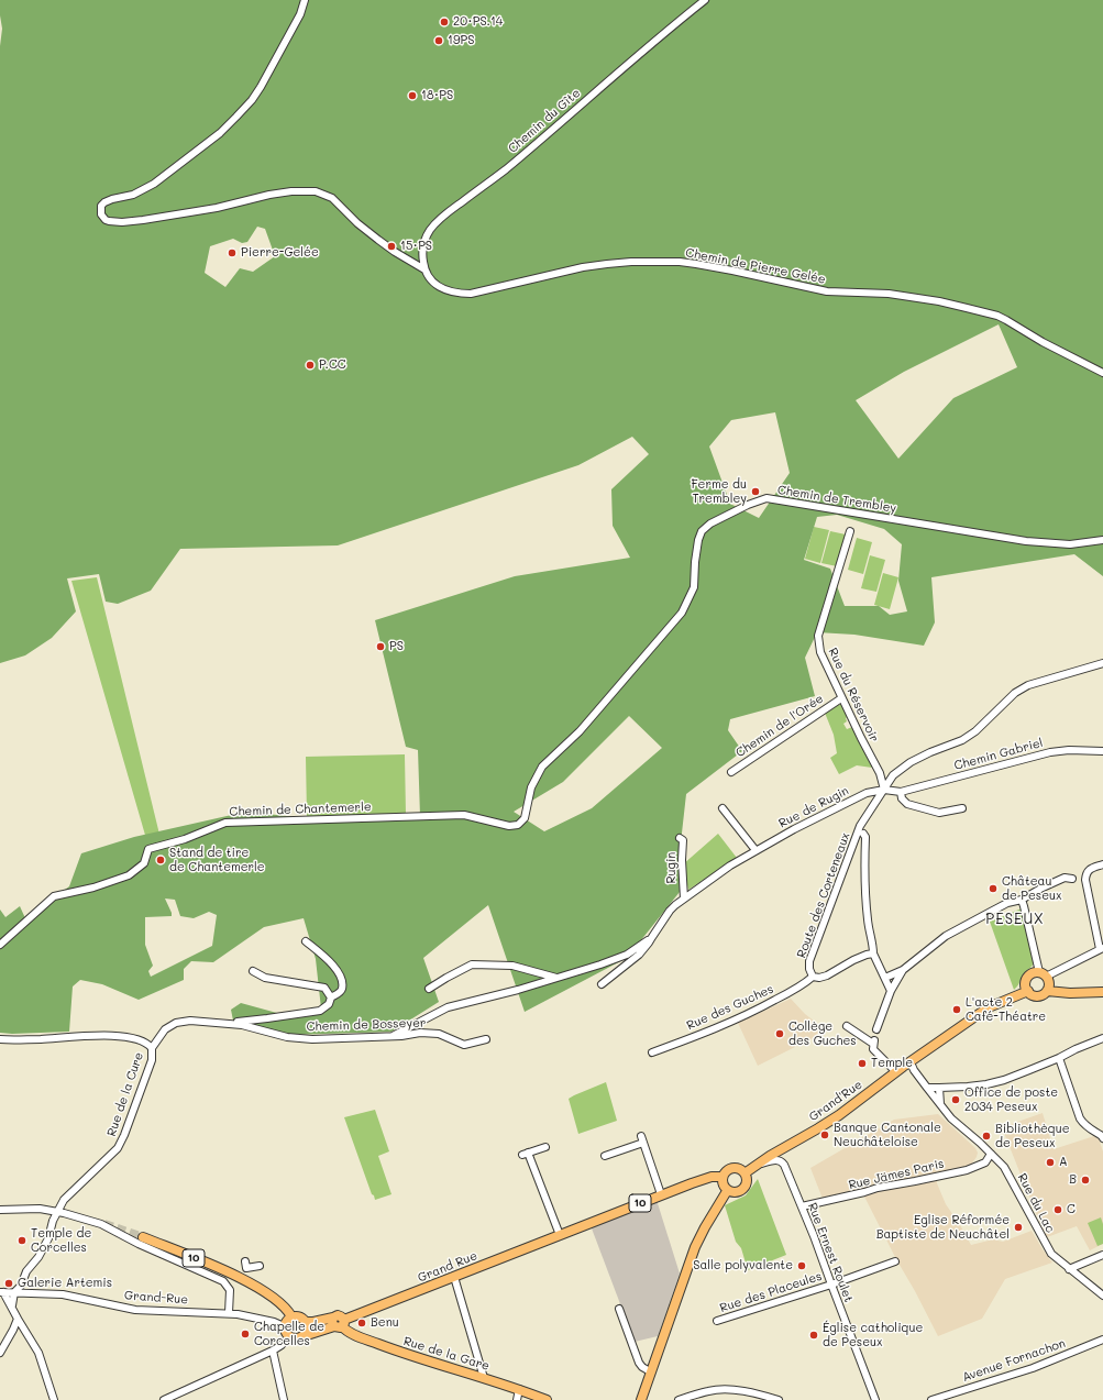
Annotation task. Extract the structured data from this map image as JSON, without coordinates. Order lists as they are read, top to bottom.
{
  "streets": {
    "main road": [
      "Grand'Rue",
      "10",
      "Grand Rue",
      "Rue de la Gare"
    ],
    "street": [
      "Chemin du Gîte",
      "Chemin de Pierre Gelée",
      "Chemin de Trembley",
      "Rue du Réservoir",
      "Chemin de l'Orée",
      "Chemin Gabriel",
      "Rue de Rugin",
      "Chemin de Chantemerle",
      "Rugin",
      "Route des Corteneaux",
      "Rue des Guches",
      "Chemin de Bosseyer",
      "Rue de la Cure",
      "Rue Jämes Paris",
      "Rue du Lac",
      "Rue Ernest Roulet",
      "Rue des Placeules",
      "Grand-Rue",
      "Avenue Fornachon"
    ]
  },
  "crossings": [
    ["Chemin du Gîte", "Chemin de Pierre Gelée"],
    ["Chemin de Trembley", "Chemin de Chantemerle"],
    ["Rue du Réservoir", "Chemin de l'Orée"],
    ["Rue du Réservoir", "Chemin Gabriel"],
    ["Rue du Réservoir", "Rue de Rugin"],
    ["Rue du Réservoir", "Route des Corteneaux"],
    ["Chemin Gabriel", "Rue de Rugin"],
    ["Chemin Gabriel", "Route des Corteneaux"],
    ["Rue de Rugin", "Rugin"],
    ["Rue de Rugin", "Route des Corteneaux"],
    ["Rue de Rugin", "Chemin de Bosseyer"],
    ["Route des Corteneaux", "Rue des Guches"],
    ["Chemin de Bosseyer", "Rue de la Cure"],
    ["Rue de la Cure", "Grand-Rue"],
    ["Grand'Rue", "10"],
    ["Grand'Rue", "Rue Ernest Roulet"],
    ["Rue Jämes Paris", "Rue du Lac"],
    ["Rue Jämes Paris", "Rue Ernest Roulet"],
    ["10", "Grand Rue"],
    ["10", "Grand-Rue"],
    ["10", "Rue de la Gare"],
    ["Rue Ernest Roulet", "Rue des Placeules"],
    ["Grand Rue", "Rue de la Gare"]
  ],
  "districts": ["PESEUX"],
  "places": [
    "20·PS.14",
    "19PS",
    "18·PS",
    "15·PS",
    "Pierre-Gelée",
    "P.CC",
    "Ferme du Trembley",
    "PS",
    "Stand de tire de Chantemerle",
    "Château de Peseux",
    "L'acte 2 Café-Théatre",
    "Collège des Guches",
    "Temple",
    "Office de poste 2034 Peseux",
    "Banque Cantonale Neuchâteloise",
    "Bibliothèque de Peseux",
    "A",
    "B",
    "C",
    "Eglise Réformée Baptiste de Neuchâtel",
    "Temple de Corcelles",
    "Salle polyvalente",
    "Galerie Artemis",
    "Benu",
    "Chapelle de Corcelles",
    "Église catholique de Peseux"
  ]
}
